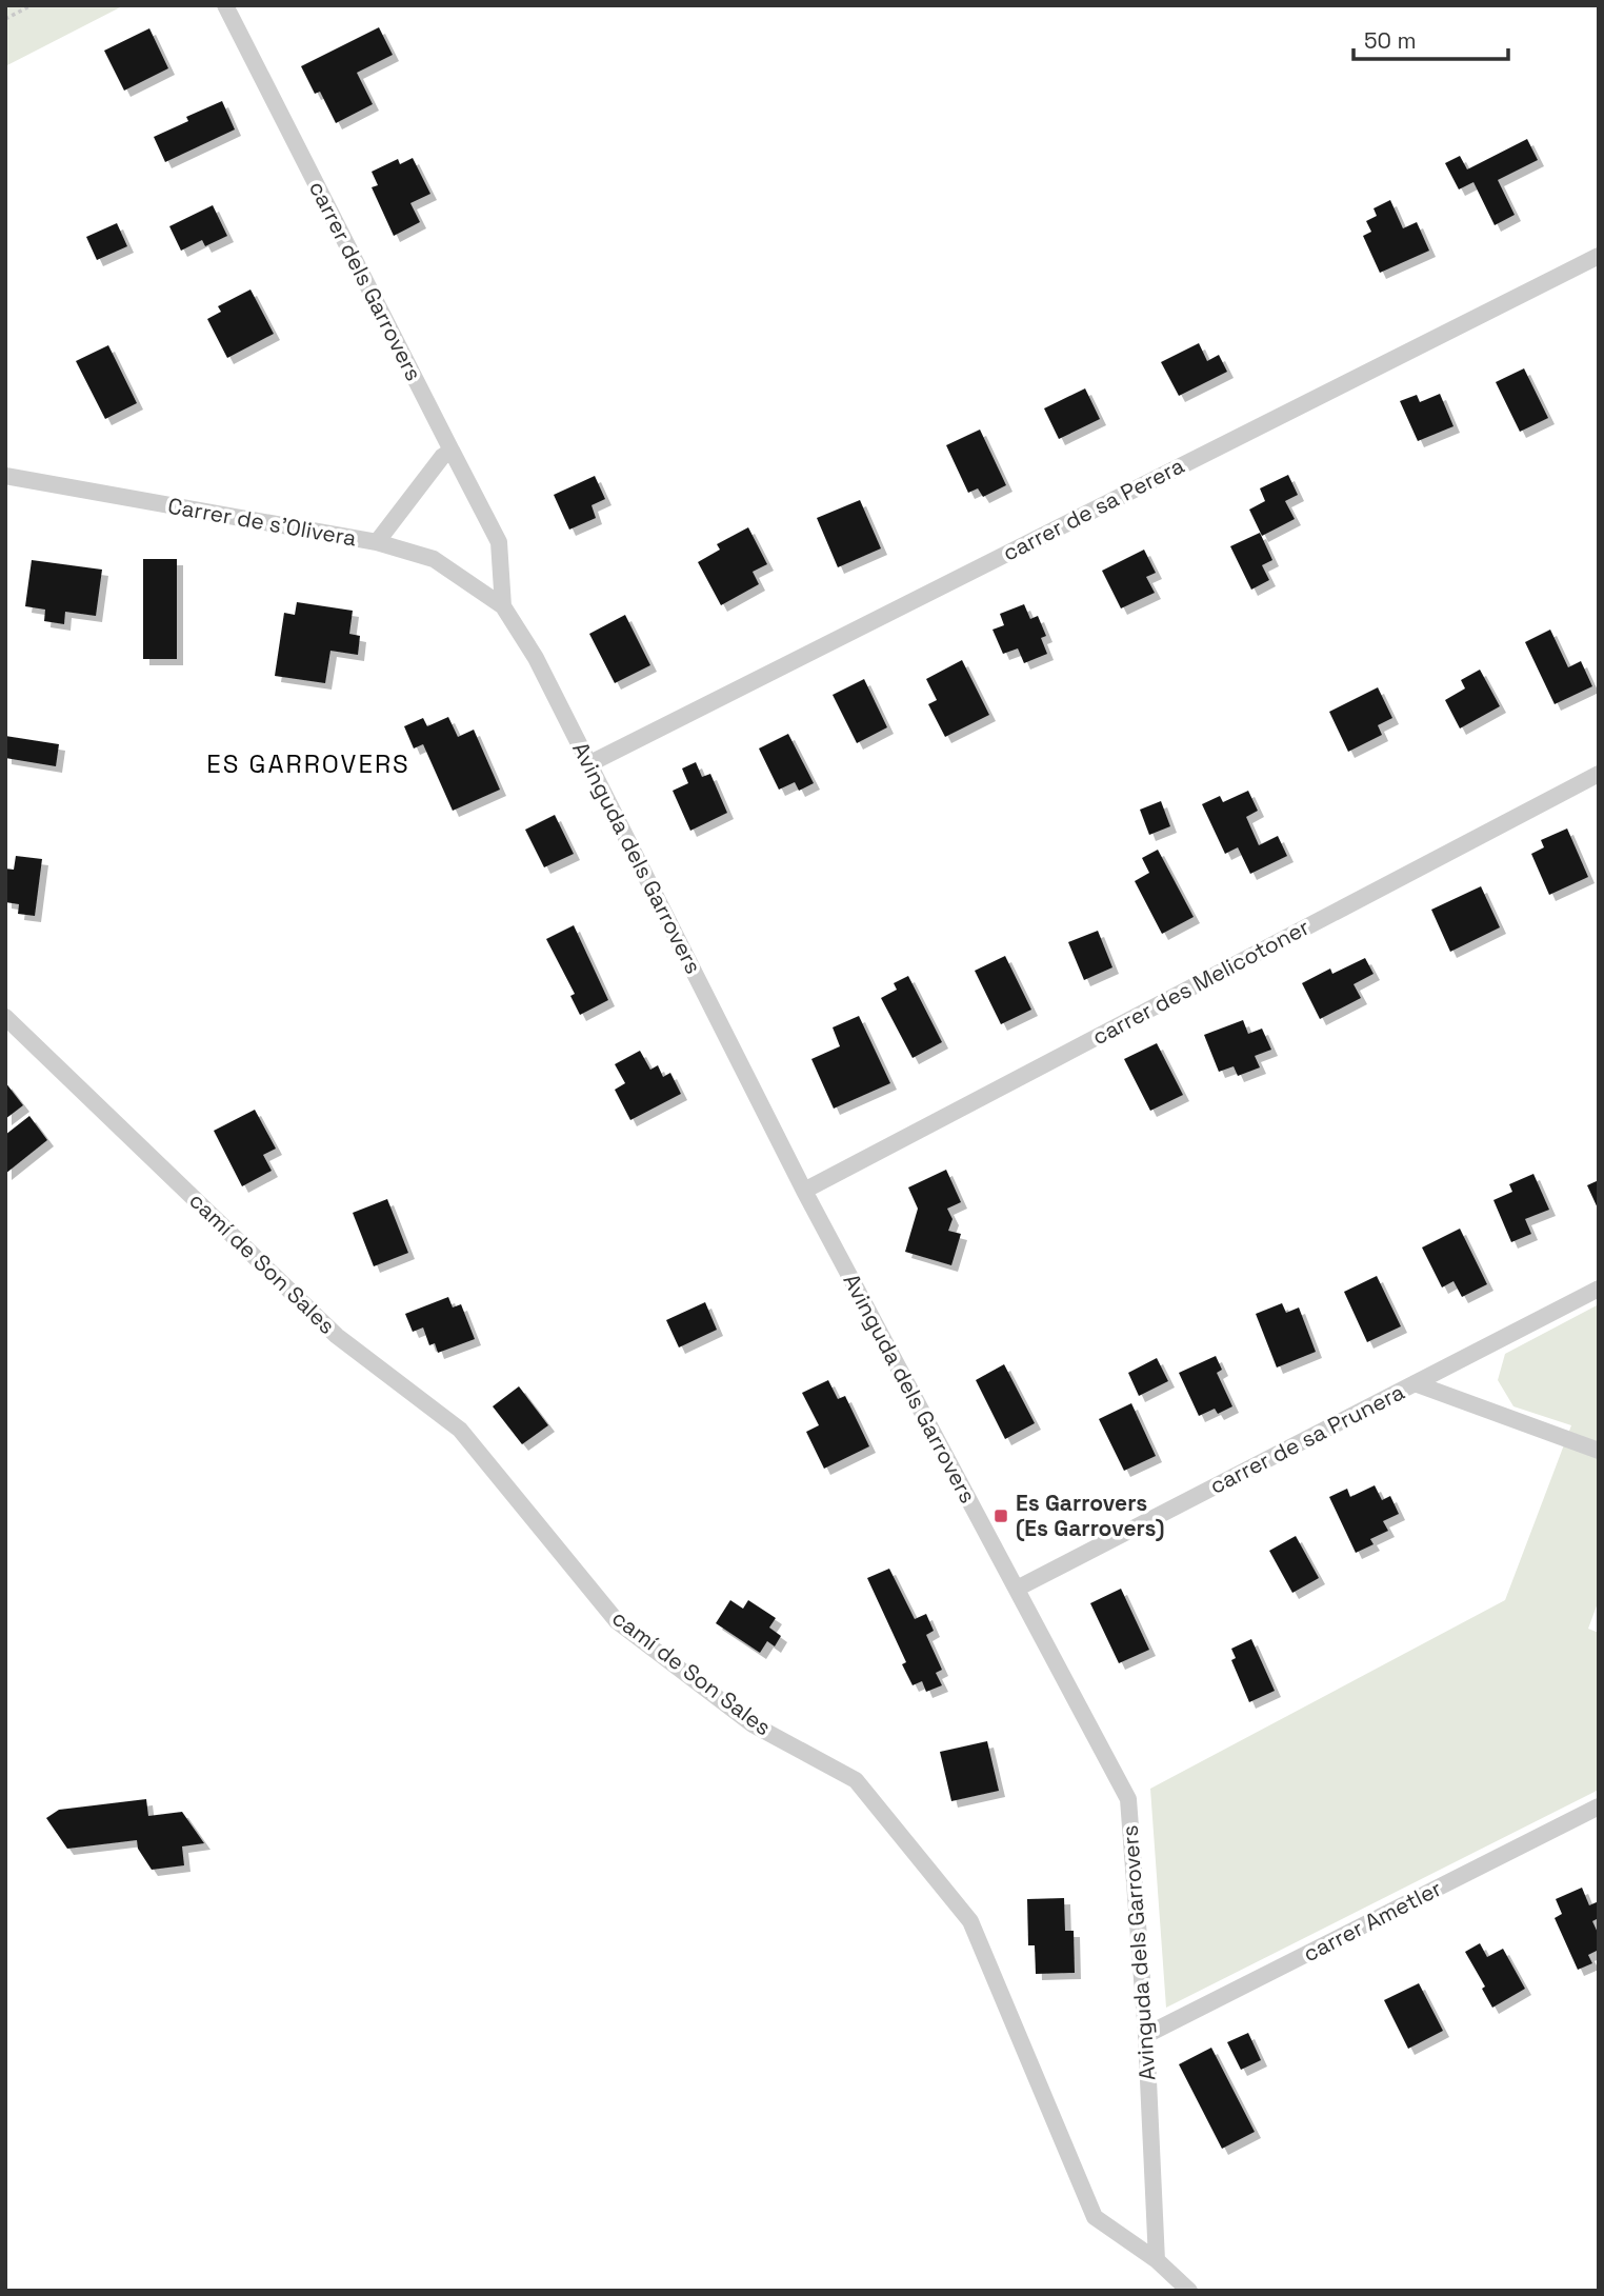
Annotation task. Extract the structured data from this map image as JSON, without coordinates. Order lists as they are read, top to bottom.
{
  "streets": {
    "street": [
      "carrer dels Garrovers",
      "carrer de sa Perera",
      "Carrer de s'Olivera",
      "Avinguda dels Garrovers",
      "carrer des Melicotoner",
      "camí de Son Sales",
      "carrer de sa Prunera",
      "carrer Ametler"
    ]
  },
  "crossings": [
    ["carrer dels Garrovers", "Carrer de s'Olivera"],
    ["carrer dels Garrovers", "Avinguda dels Garrovers"],
    ["carrer de sa Perera", "Avinguda dels Garrovers"],
    ["Carrer de s'Olivera", "Avinguda dels Garrovers"],
    ["Avinguda dels Garrovers", "carrer des Melicotoner"],
    ["Avinguda dels Garrovers", "camí de Son Sales"],
    ["Avinguda dels Garrovers", "carrer de sa Prunera"],
    ["Avinguda dels Garrovers", "carrer Ametler"]
  ],
  "districts": ["ES GARROVERS"],
  "places": {
    "transit": ["Es Garrovers (Es Garrovers)"]
  },
  "scale_bar": "50 m"
}
